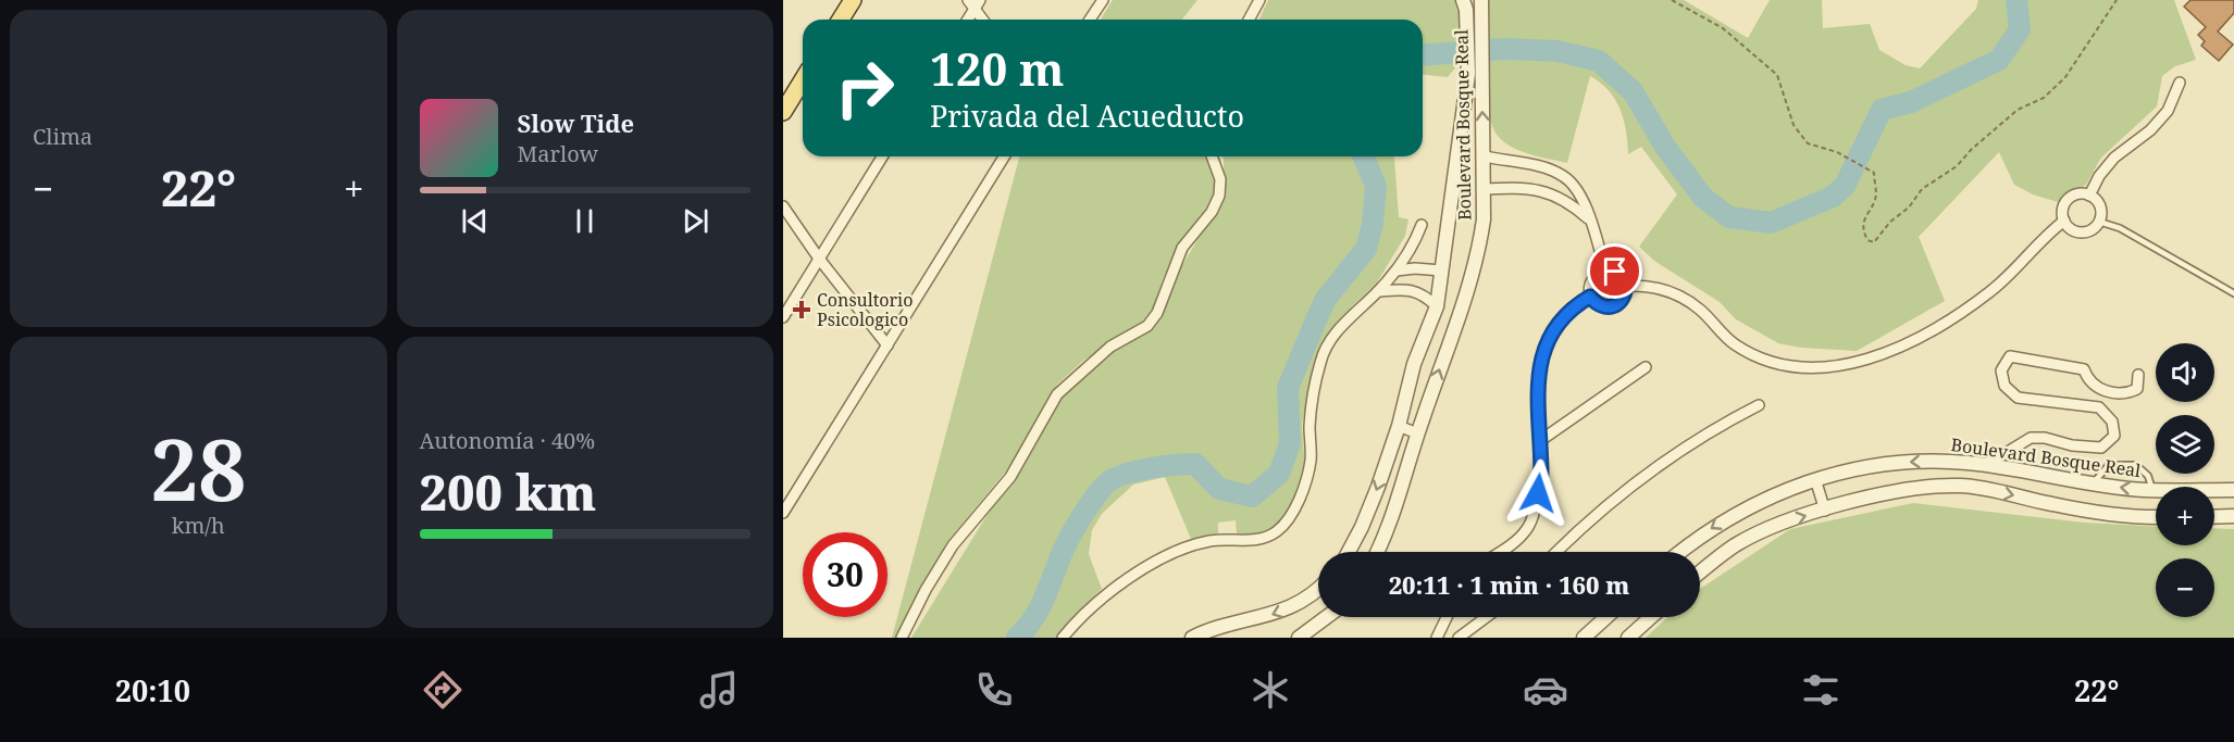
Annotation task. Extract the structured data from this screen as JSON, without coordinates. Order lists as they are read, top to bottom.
{
  "streets": {
    "street": ["Boulevard Bosque Real"]
  },
  "places": {
    "health": ["Consultorio Psicologico"]
  },
  "page": {
    "tile": [
      "Clima",
      ["28", "km/h"],
      ["Autonomía · 40%", "200 km"]
    ],
    "turn": ["120 m", "Privada del Acueducto"],
    "song": ["Slow Tide", "Marlow"],
    "heat": ["−", "22°", "+"],
    "map_buttons": ["+", "−"],
    "limit": "30",
    "trip": "20:11 · 1 min · 160 m",
    "tabs": ["20:10", "22°"]
  }
}
